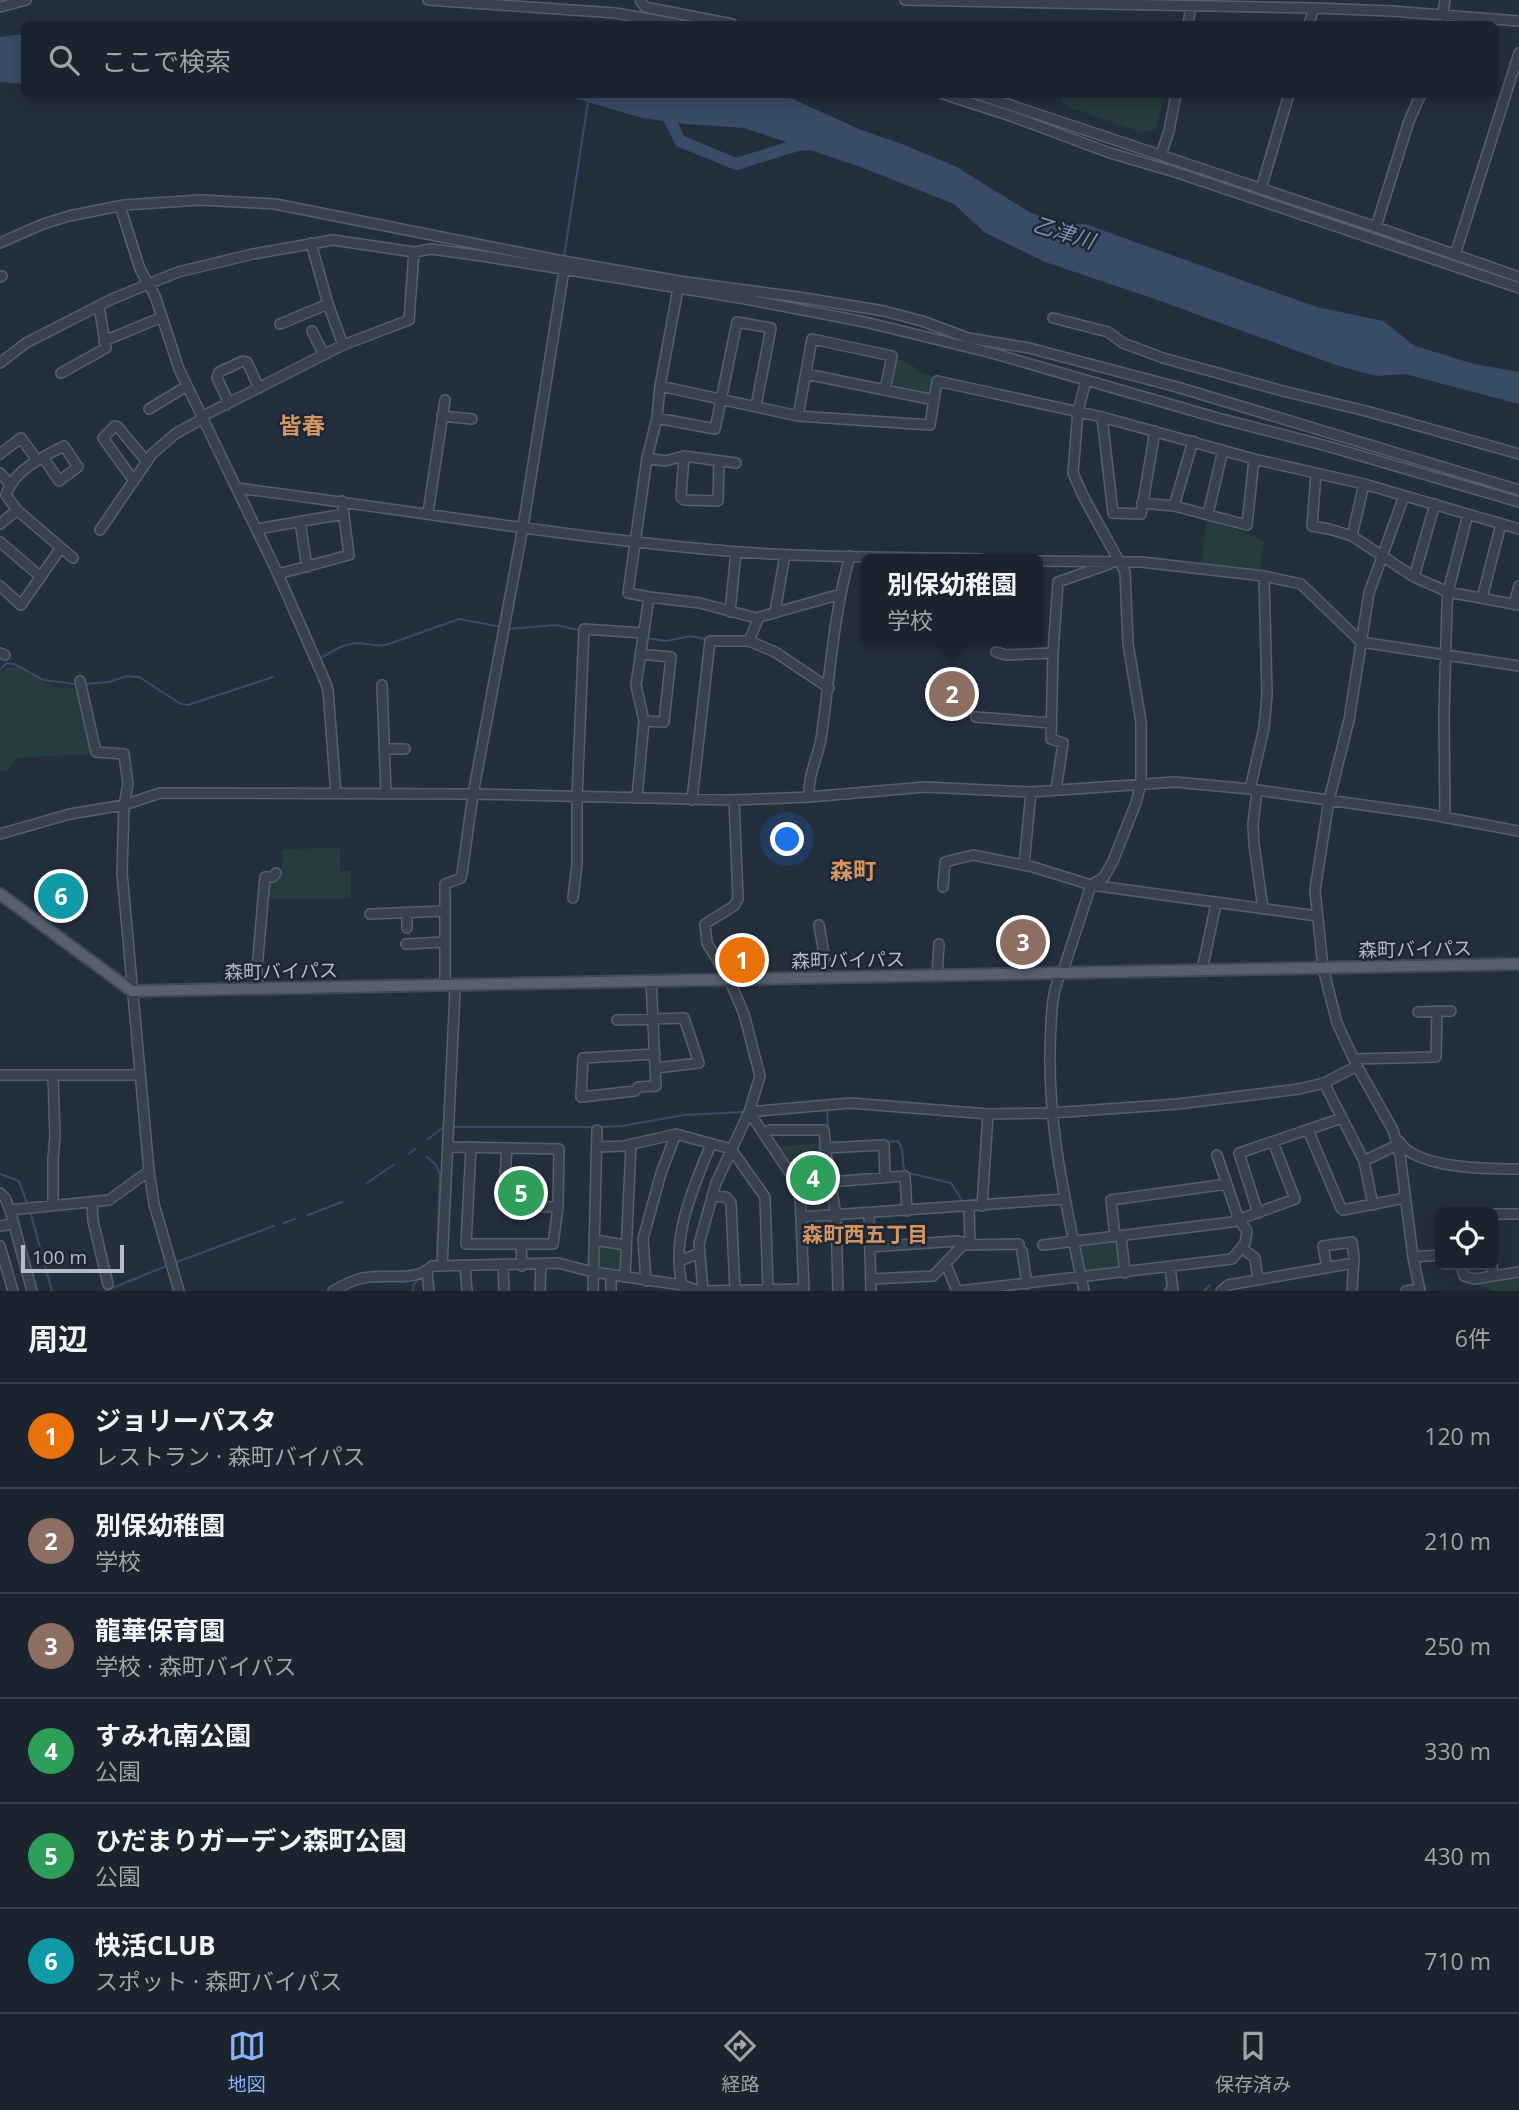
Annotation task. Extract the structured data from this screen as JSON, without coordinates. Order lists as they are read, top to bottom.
{
  "streets": {
    "main road": ["森町バイパス"]
  },
  "districts": ["皆春", "森町", "森町西五丁目"],
  "water": ["乙津川"],
  "scale_bar": "100 m",
  "page": {
    "search": "ここで検索",
    "popup": ["別保幼稚園", "学校"],
    "pins": [
      "2",
      "6",
      "3",
      "1",
      "4",
      "5"
    ],
    "scale": "100 m",
    "heading": ["周辺", "6件"],
    "list": [
      {
        "mark": "1",
        "name": "ジョリーパスタ",
        "note": "レストラン · 森町バイパス",
        "value": "120 m"
      },
      {
        "mark": "2",
        "name": "別保幼稚園",
        "note": "学校",
        "value": "210 m"
      },
      {
        "mark": "3",
        "name": "龍華保育園",
        "note": "学校 · 森町バイパス",
        "value": "250 m"
      },
      {
        "mark": "4",
        "name": "すみれ南公園",
        "note": "公園",
        "value": "330 m"
      },
      {
        "mark": "5",
        "name": "ひだまりガーデン森町公園",
        "note": "公園",
        "value": "430 m"
      },
      {
        "mark": "6",
        "name": "快活CLUB",
        "note": "スポット · 森町バイパス",
        "value": "710 m"
      }
    ],
    "nav": ["地図", "経路", "保存済み"]
  }
}
